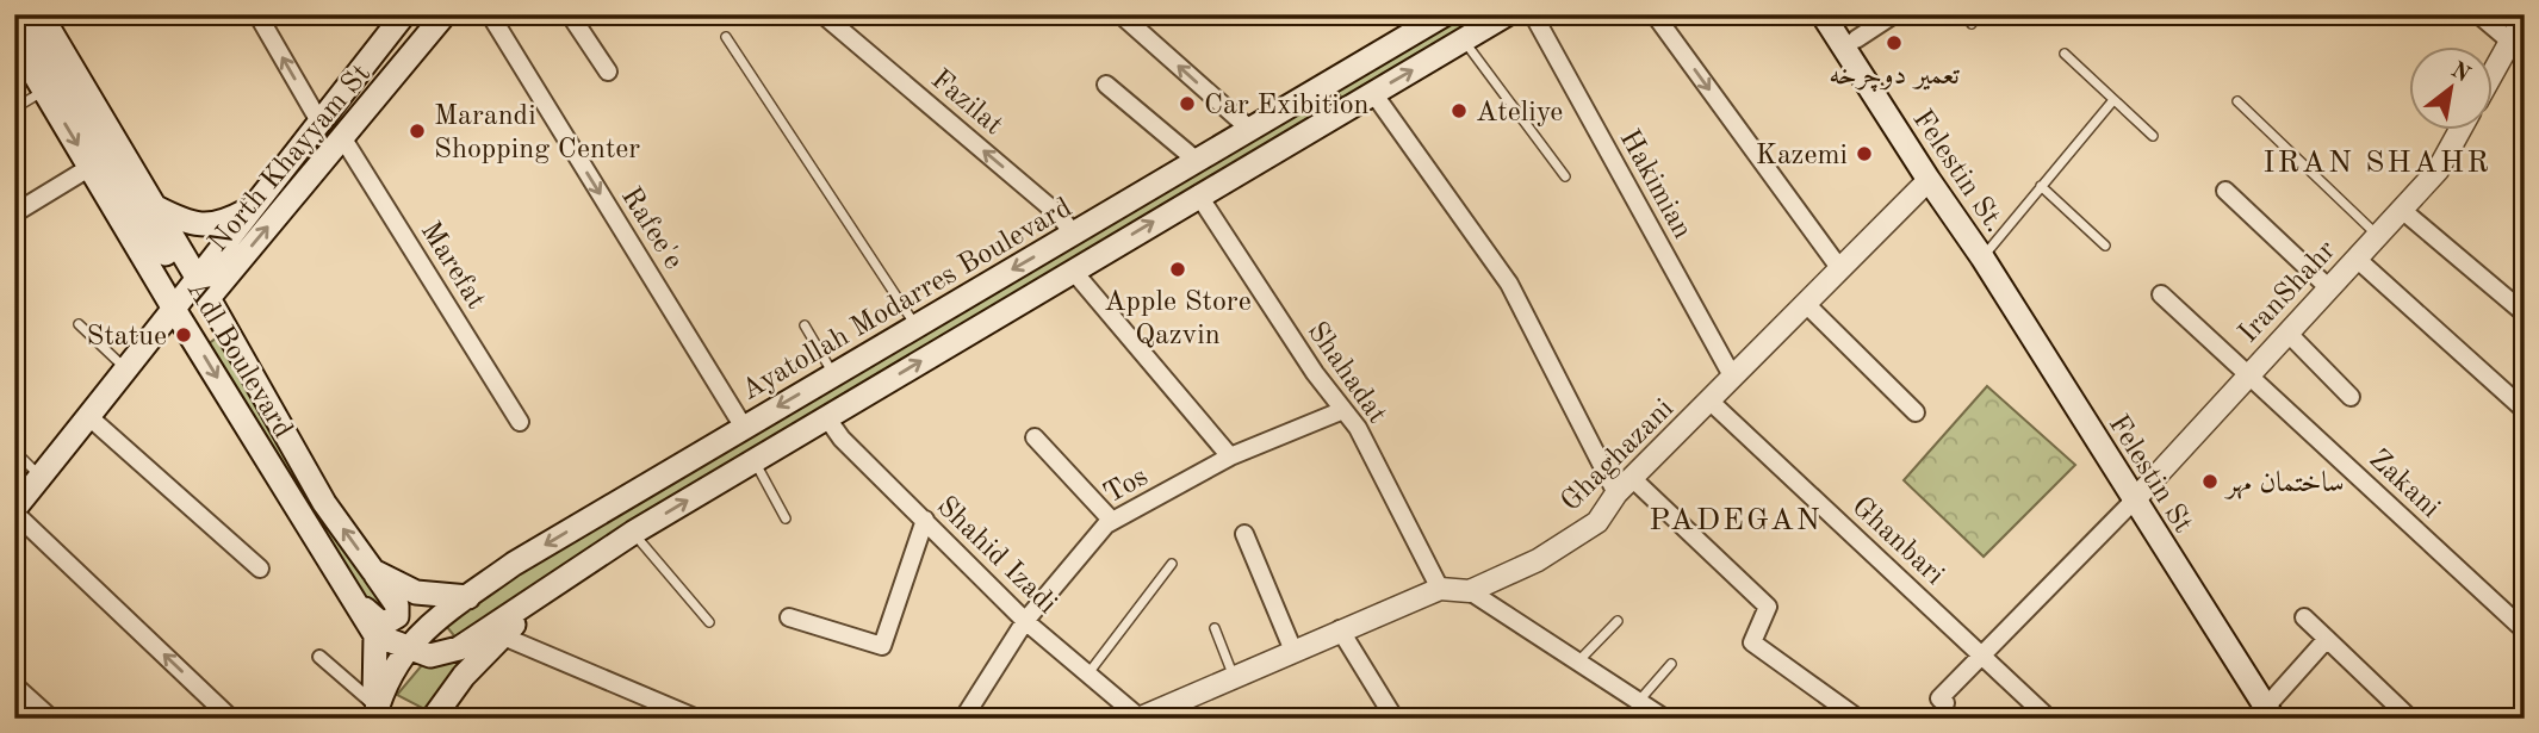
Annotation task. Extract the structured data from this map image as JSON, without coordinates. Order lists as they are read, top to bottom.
{
  "streets": {
    "main road": [
      "North Khayyam St",
      "Felestin St.",
      "Ayatollah Modarres Boulevard",
      "Adl Boulevard",
      "Felestin St"
    ],
    "street": [
      "Fazilat",
      "Hakimian",
      "Rafee'e",
      "Marefat",
      "IranShahr",
      "Shahadat",
      "Ghaghazani",
      "Zakani",
      "Tos",
      "Ghanbari",
      "Shahid Izadi"
    ]
  },
  "crossings": [
    ["Fazilat", "Ayatollah Modarres Boulevard"],
    ["North Khayyam St", "Marefat"],
    ["North Khayyam St", "Adl Boulevard"],
    ["Felestin St.", "Ghaghazani"],
    ["Felestin St.", "Felestin St"],
    ["Hakimian", "Ghaghazani"],
    ["Rafee'e", "Ayatollah Modarres Boulevard"],
    ["IranShahr", "Felestin St"],
    ["IranShahr", "Zakani"],
    ["Ayatollah Modarres Boulevard", "Adl Boulevard"],
    ["Ayatollah Modarres Boulevard", "Shahadat"],
    ["Ayatollah Modarres Boulevard", "Shahid Izadi"],
    ["Shahadat", "Ghaghazani"],
    ["Shahadat", "Tos"],
    ["Ghaghazani", "Ghanbari"],
    ["Ghaghazani", "Shahid Izadi"],
    ["Tos", "Shahid Izadi"]
  ],
  "one_way": ["Rafee'e"],
  "districts": ["IRAN SHAHR", "PADEGAN"],
  "places": [
    "تعمیر دوچرخه",
    "Car Exibition",
    "Ateliye",
    "Marandi Shopping Center",
    "Kazemi",
    "Apple Store Qazvin",
    "Statue",
    "ساختمان مهر"
  ],
  "north": "top right"
}
